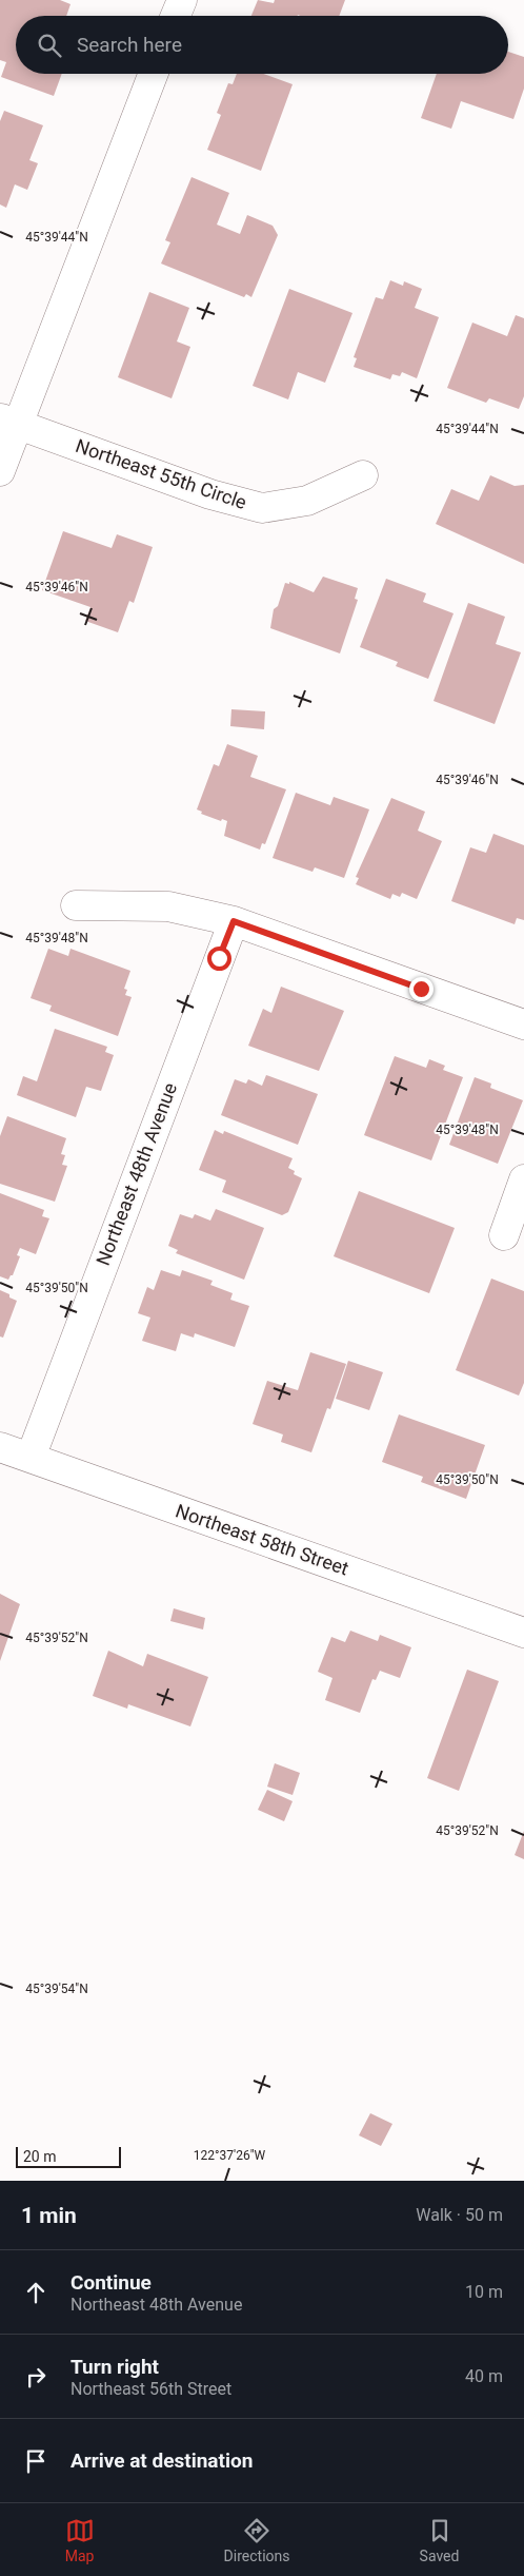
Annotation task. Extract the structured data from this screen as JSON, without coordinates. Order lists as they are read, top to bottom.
{
  "streets": {
    "street": ["Northeast 55th Circle", "Northeast 48th Avenue", "Northeast 58th Street"]
  },
  "crossings": [
    ["Northeast 48th Avenue", "Northeast 58th Street"]
  ],
  "scale_bar": "20 m",
  "page": {
    "search": "Search here",
    "scale": "20 m",
    "heading": ["1 min", "Walk · 50 m"],
    "list": [
      ["Continue", "Northeast 48th Avenue", "10 m"],
      ["Turn right", "Northeast 56th Street", "40 m"],
      "Arrive at destination"
    ],
    "nav": ["Map", "Directions", "Saved"]
  },
  "coordinates": [
    "45°39'44\"N",
    "45°39'46\"N",
    "45°39'48\"N",
    "45°39'50\"N",
    "45°39'52\"N",
    "45°39'54\"N",
    "122°37'26\"W"
  ]
}
